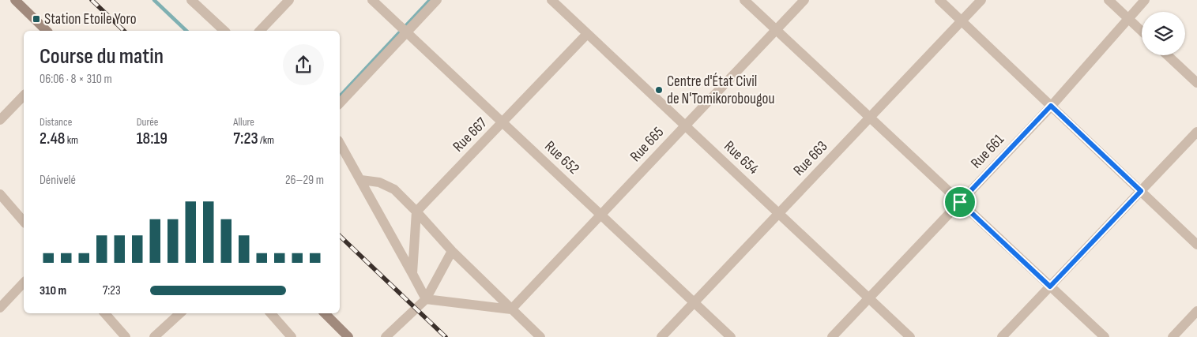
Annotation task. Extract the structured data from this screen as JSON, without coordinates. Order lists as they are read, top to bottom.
{
  "streets": {
    "street": [
      "Rue 667",
      "Rue 665",
      "Rue 661",
      "Rue 652",
      "Rue 654",
      "Rue 663"
    ]
  },
  "crossings": [
    ["Rue 667", "Rue 652"],
    ["Rue 667", "Rue 654"],
    ["Rue 665", "Rue 652"],
    ["Rue 665", "Rue 654"],
    ["Rue 661", "Rue 654"],
    ["Rue 652", "Rue 663"],
    ["Rue 654", "Rue 663"]
  ],
  "places": {
    "transit": ["Station Etoile Yoro"],
    "other": ["Centre d'État Civil de N'Tomikorobougou"]
  },
  "page": {
    "heading": ["Course du matin", "06:06 · 8 × 310 m"],
    "stats": [
      ["Distance", "2.48 km"],
      ["Durée", "18:19"],
      ["Allure", "7:23 /km"]
    ],
    "chart": ["Dénivelé", "26–29 m"],
    "list": [
      {
        "name": "310 m",
        "note": "7:23"
      }
    ]
  }
}
